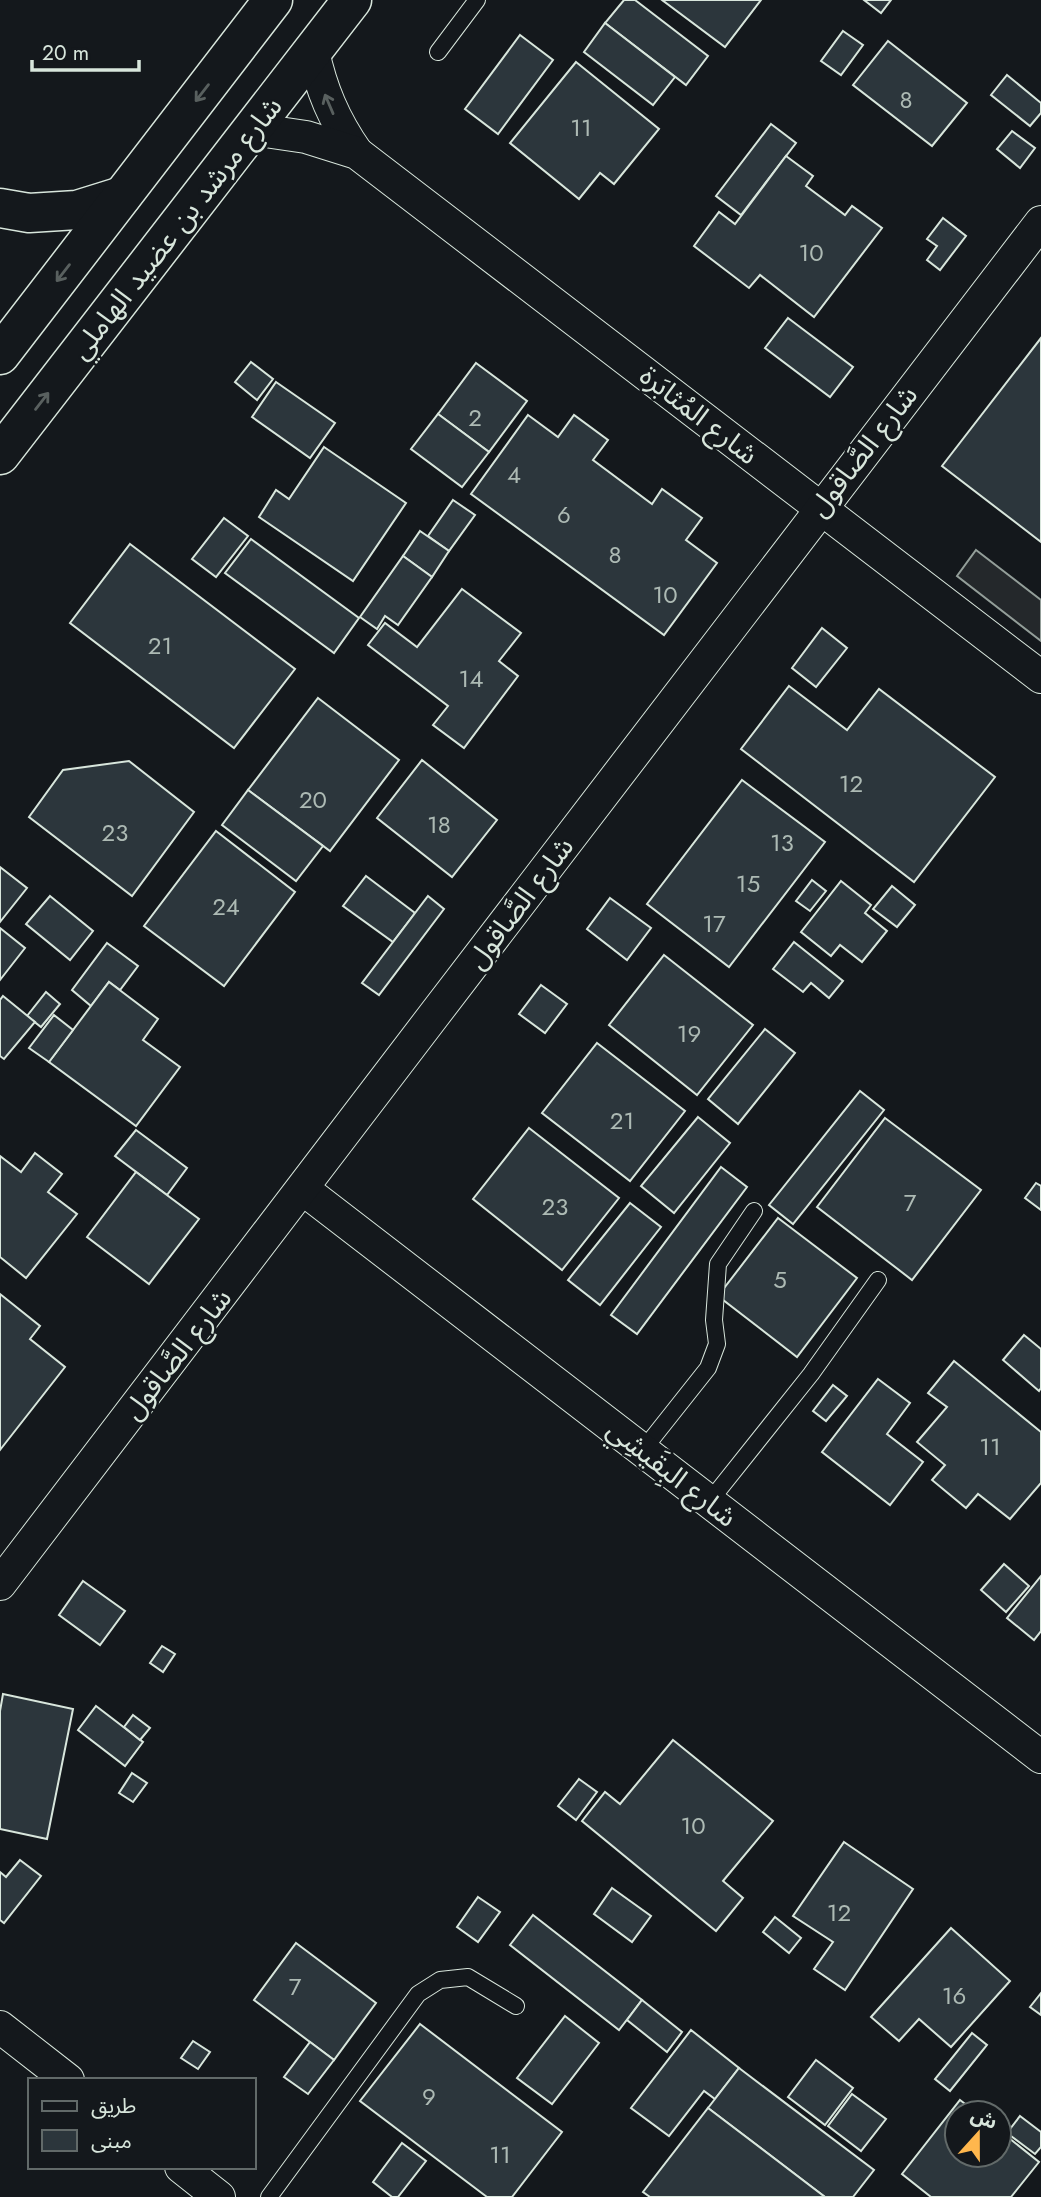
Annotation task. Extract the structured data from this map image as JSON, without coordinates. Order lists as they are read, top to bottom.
{
  "streets": {
    "street": [
      "شارع مرشد بن عضيد الهاملي",
      "شارع المُثابَرة",
      "شارع الصَّاقول",
      "شارع البِقَيشِي"
    ]
  },
  "crossings": [
    ["شارع مرشد بن عضيد الهاملي", "شارع المُثابَرة"],
    ["شارع المُثابَرة", "شارع الصَّاقول"],
    ["شارع الصَّاقول", "شارع البِقَيشِي"]
  ],
  "house_numbers": [
    "8",
    "11",
    "10",
    "2",
    "4",
    "6",
    "8",
    "10",
    "21",
    "14",
    "12",
    "20",
    "18",
    "23",
    "13",
    "15",
    "24",
    "17",
    "19",
    "21",
    "7",
    "23",
    "5",
    "11",
    "10",
    "12",
    "7",
    "16",
    "9",
    "11"
  ],
  "legend": ["طريق", "مبنى"],
  "scale_bar": "20 m",
  "north": "top"
}
